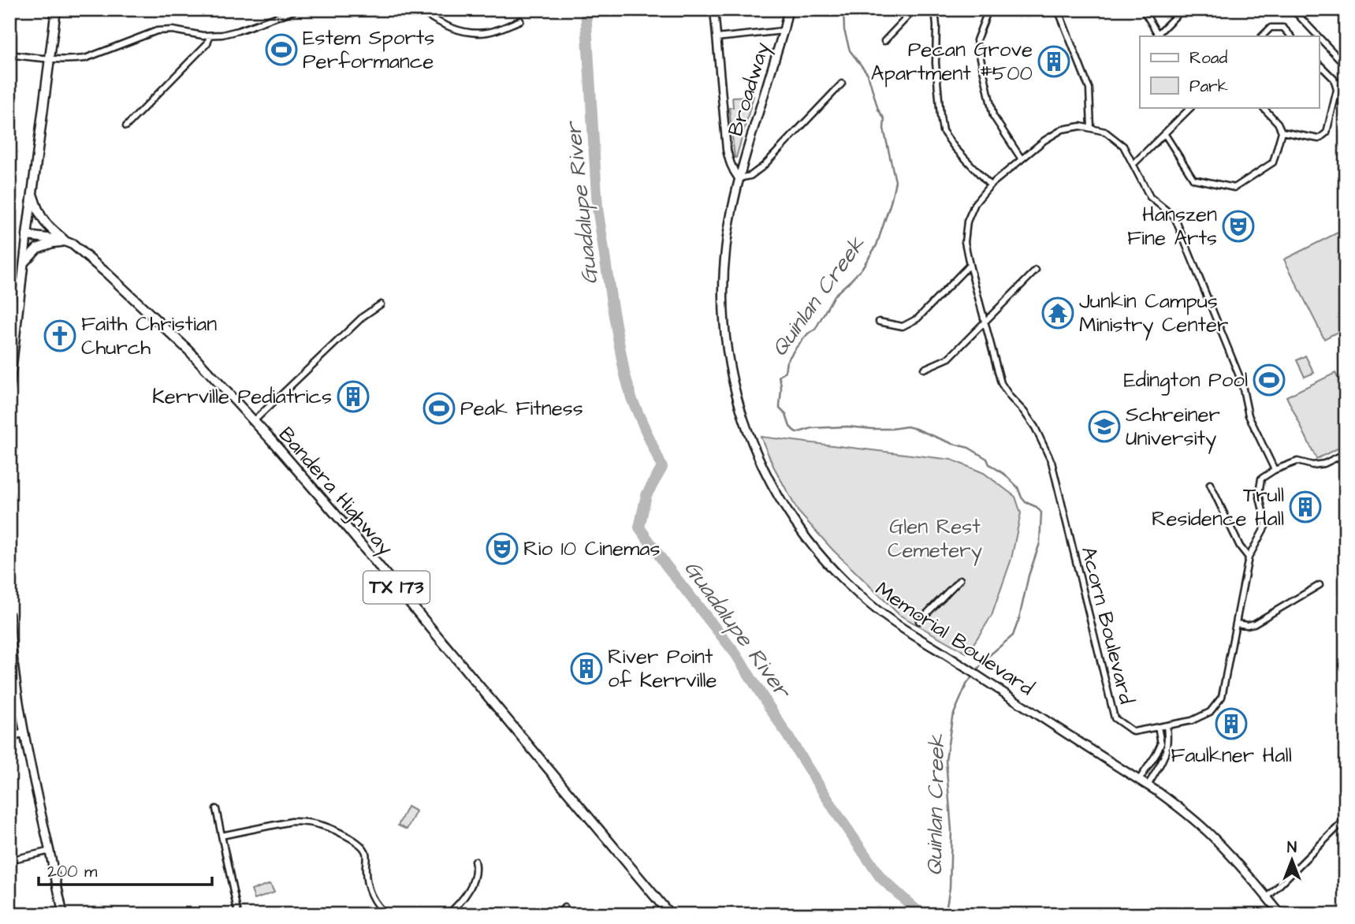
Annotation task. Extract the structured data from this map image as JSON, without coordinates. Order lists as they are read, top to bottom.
{
  "streets": {
    "main road": [
      "Broadway",
      "Bandera Highway",
      "TX 173",
      "Memorial Boulevard"
    ],
    "street": ["Acorn Boulevard"]
  },
  "crossings": [
    ["Broadway", "Memorial Boulevard"]
  ],
  "water": ["Guadalupe River", "Quinlan Creek"],
  "parks": ["Glen Rest Cemetery"],
  "places": {
    "sports": ["Estem Sports Performance", "Edington Pool", "Peak Fitness"],
    "building": [
      "Pecan Grove Apartment #500",
      "Kerrville Pediatrics",
      "Trull Residence Hall",
      "River Point of Kerrville",
      "Faulkner Hall"
    ],
    "theatre": ["Hanszen Fine Arts", "Rio 10 Cinemas"],
    "temple": ["Junkin Campus Ministry Center"],
    "church": ["Faith Christian Church"],
    "school or university": ["Schreiner University"]
  },
  "legend": ["Road", "Park"],
  "scale_bar": "200 m",
  "north": "top"
}
